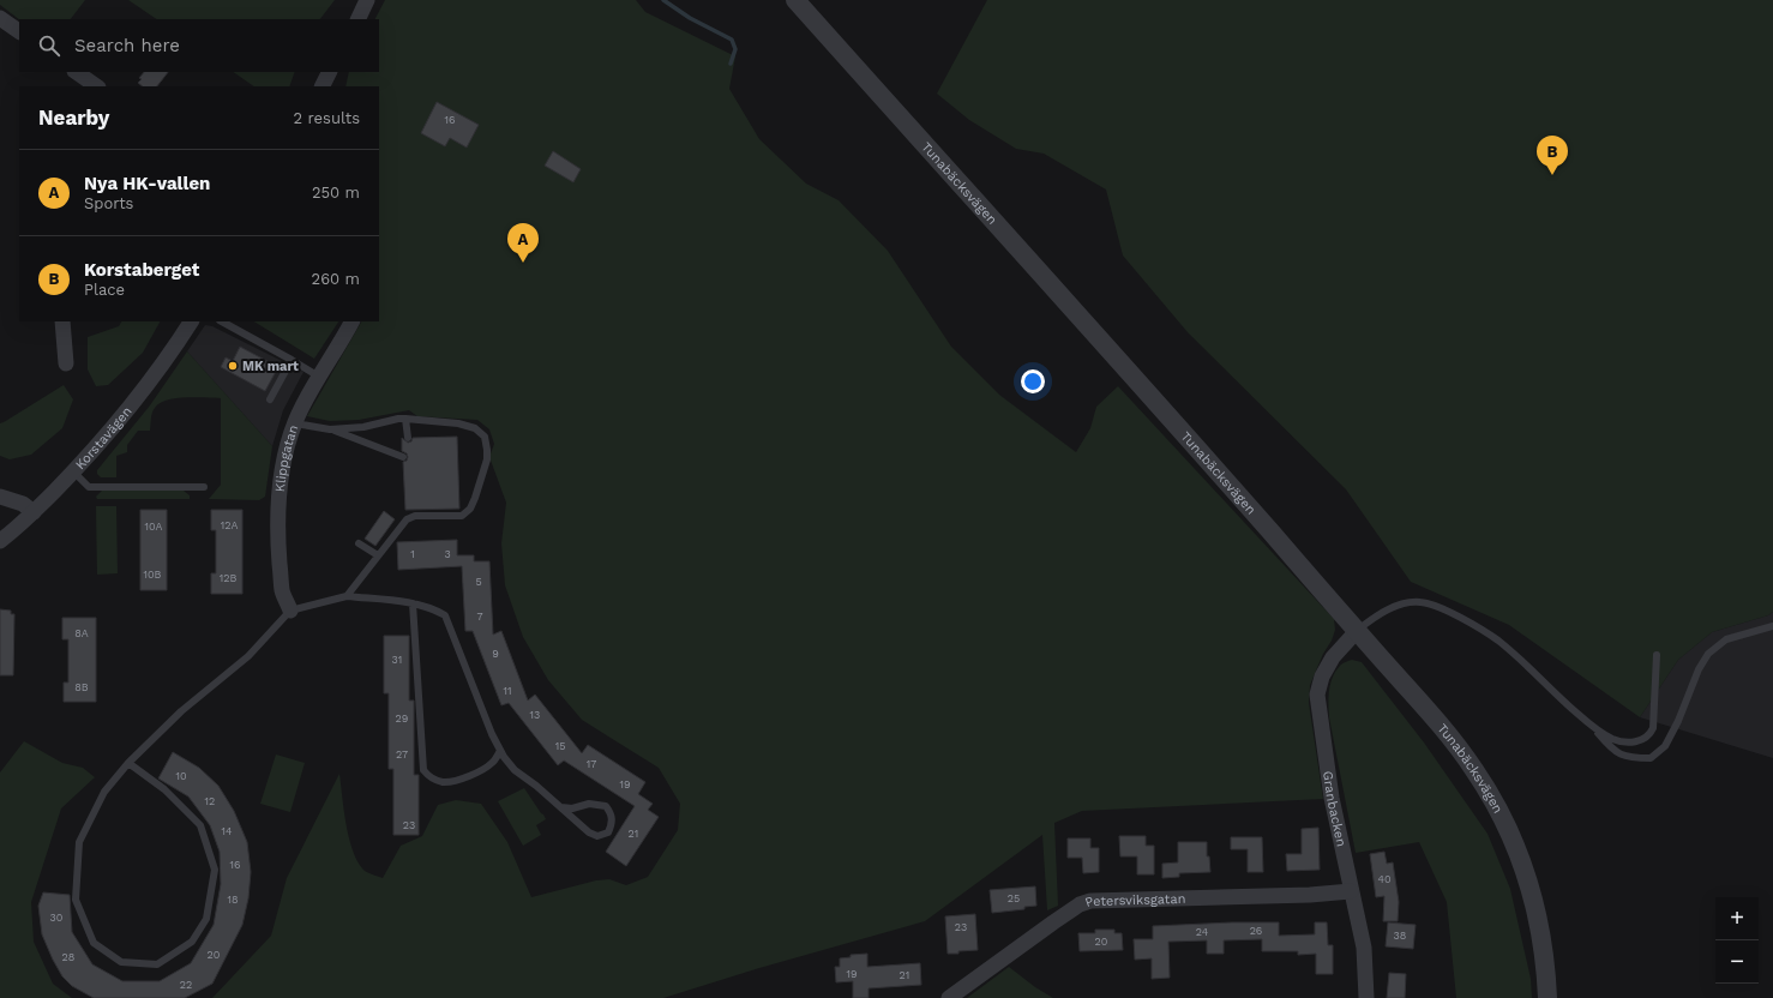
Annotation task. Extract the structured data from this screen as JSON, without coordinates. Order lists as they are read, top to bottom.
{
  "streets": {
    "street": [
      "Tunabäcksvägen",
      "Korstavägen",
      "Klippgatan",
      "Granbacken",
      "Petersviksgatan"
    ]
  },
  "crossings": [
    ["Tunabäcksvägen", "Granbacken"],
    ["Granbacken", "Petersviksgatan"]
  ],
  "places": ["MK mart"],
  "house_numbers": [
    "16",
    "12A",
    "10A",
    "1",
    "3",
    "10B",
    "12B",
    "5",
    "7",
    "8A",
    "9",
    "31",
    "8B",
    "11",
    "13",
    "29",
    "15",
    "27",
    "17",
    "10",
    "19",
    "12",
    "23",
    "14",
    "21",
    "16",
    "40",
    "25",
    "18",
    "30",
    "23",
    "26",
    "24",
    "38",
    "20",
    "20",
    "28",
    "19",
    "21",
    "22"
  ],
  "page": {
    "search": "Search here",
    "heading": ["Nearby", "2 results"],
    "pins": ["B", "A"],
    "list": [
      {
        "mark": "A",
        "name": "Nya HK-vallen",
        "note": "Sports",
        "value": "250 m"
      },
      {
        "mark": "B",
        "name": "Korstaberget",
        "note": "Place",
        "value": "260 m"
      }
    ],
    "map_buttons": ["+", "−"]
  }
}
